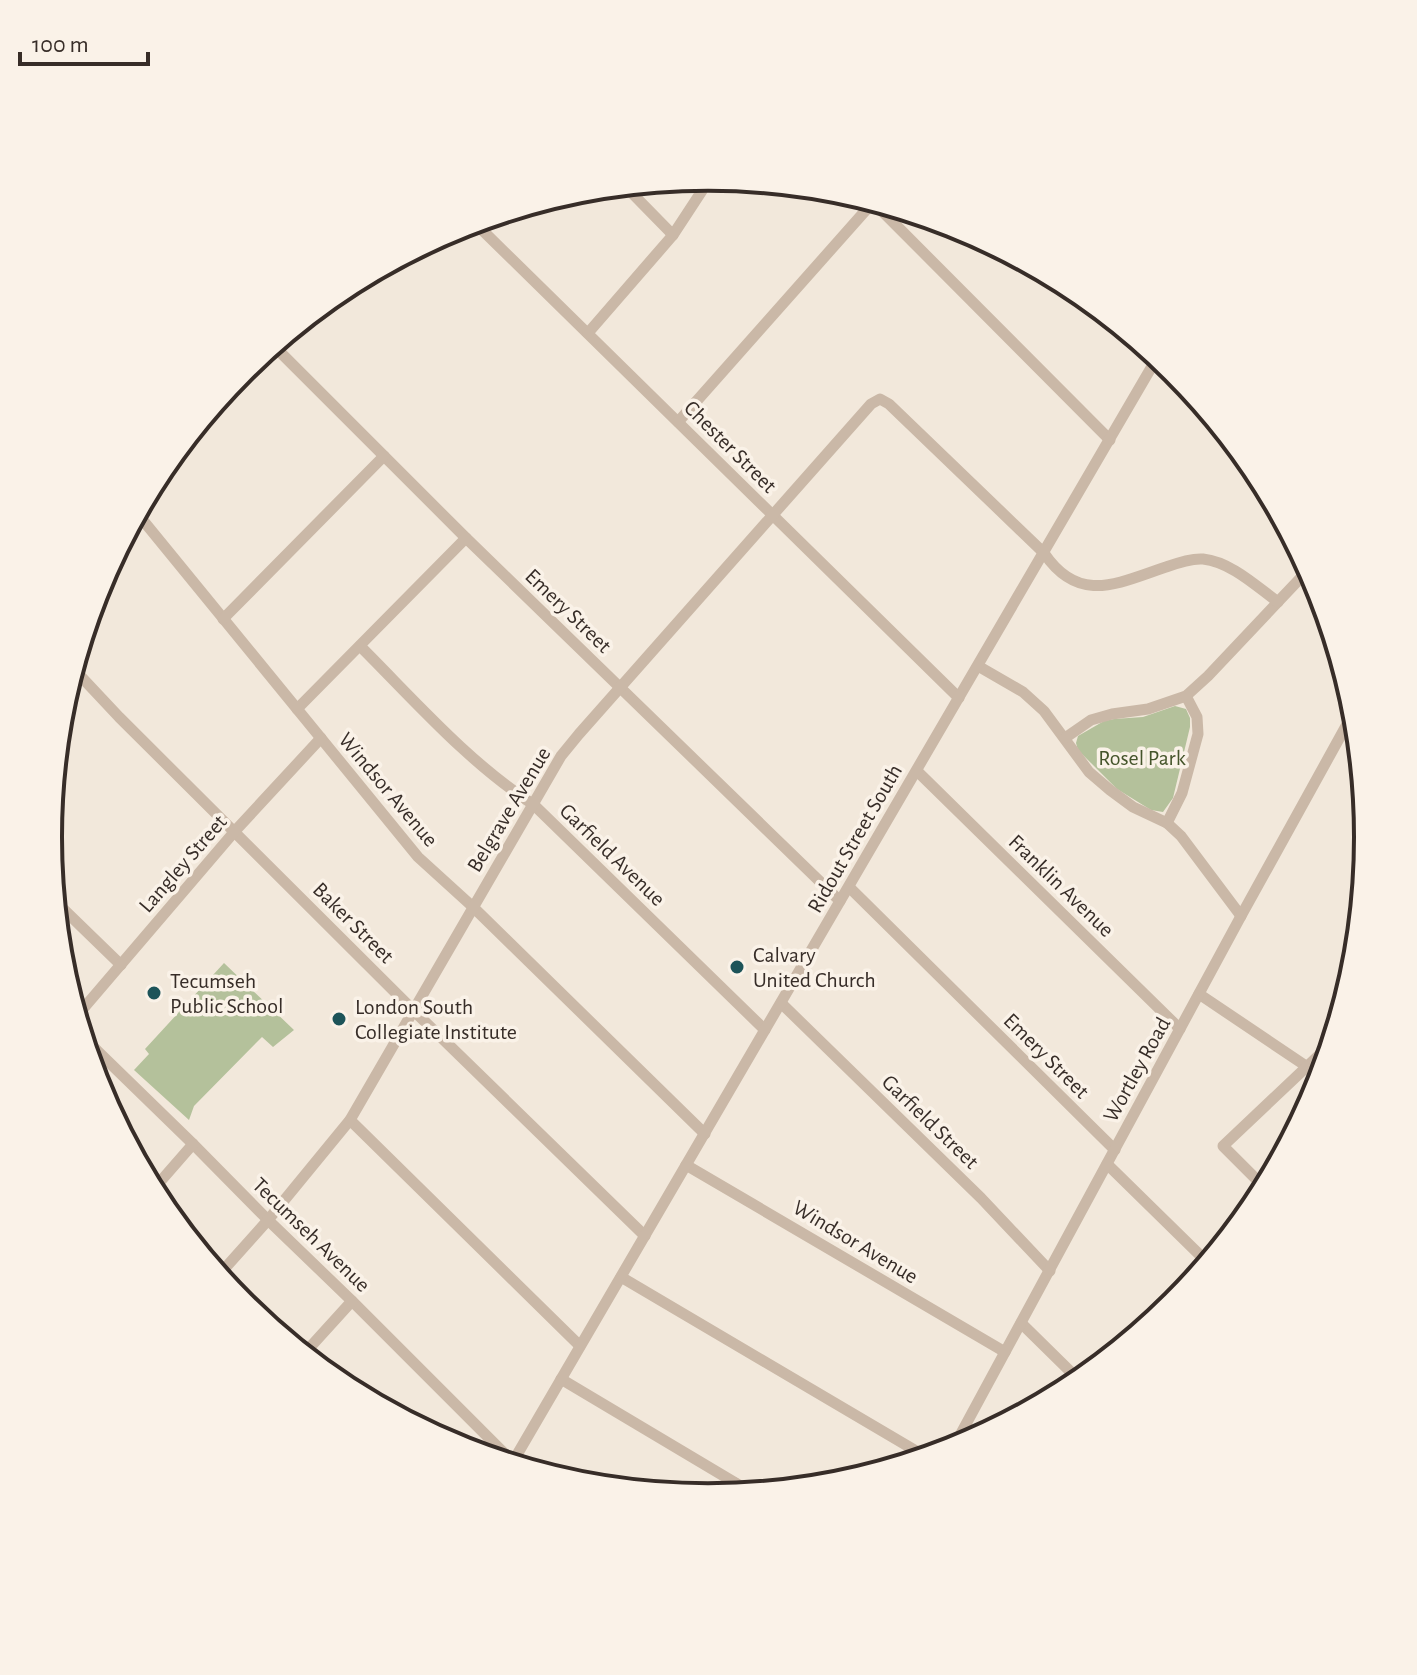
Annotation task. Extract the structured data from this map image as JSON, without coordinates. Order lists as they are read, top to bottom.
{
  "streets": {
    "street": [
      "Chester Street",
      "Emery Street",
      "Windsor Avenue",
      "Belgrave Avenue",
      "Ridout Street South",
      "Garfield Avenue",
      "Langley Street",
      "Franklin Avenue",
      "Baker Street",
      "Wortley Road",
      "Garfield Street",
      "Tecumseh Avenue"
    ]
  },
  "crossings": [
    ["Chester Street", "Belgrave Avenue"],
    ["Chester Street", "Ridout Street South"],
    ["Emery Street", "Belgrave Avenue"],
    ["Emery Street", "Ridout Street South"],
    ["Emery Street", "Wortley Road"],
    ["Windsor Avenue", "Belgrave Avenue"],
    ["Windsor Avenue", "Ridout Street South"],
    ["Windsor Avenue", "Langley Street"],
    ["Windsor Avenue", "Wortley Road"],
    ["Belgrave Avenue", "Ridout Street South"],
    ["Belgrave Avenue", "Garfield Avenue"],
    ["Belgrave Avenue", "Baker Street"],
    ["Belgrave Avenue", "Tecumseh Avenue"],
    ["Ridout Street South", "Garfield Avenue"],
    ["Ridout Street South", "Franklin Avenue"],
    ["Ridout Street South", "Baker Street"],
    ["Ridout Street South", "Garfield Street"],
    ["Langley Street", "Baker Street"],
    ["Franklin Avenue", "Wortley Road"],
    ["Wortley Road", "Garfield Street"]
  ],
  "parks": ["Rosel Park"],
  "places": ["Calvary United Church", "Tecumseh Public School", "London South Collegiate Institute"],
  "scale_bar": "100 m"
}
